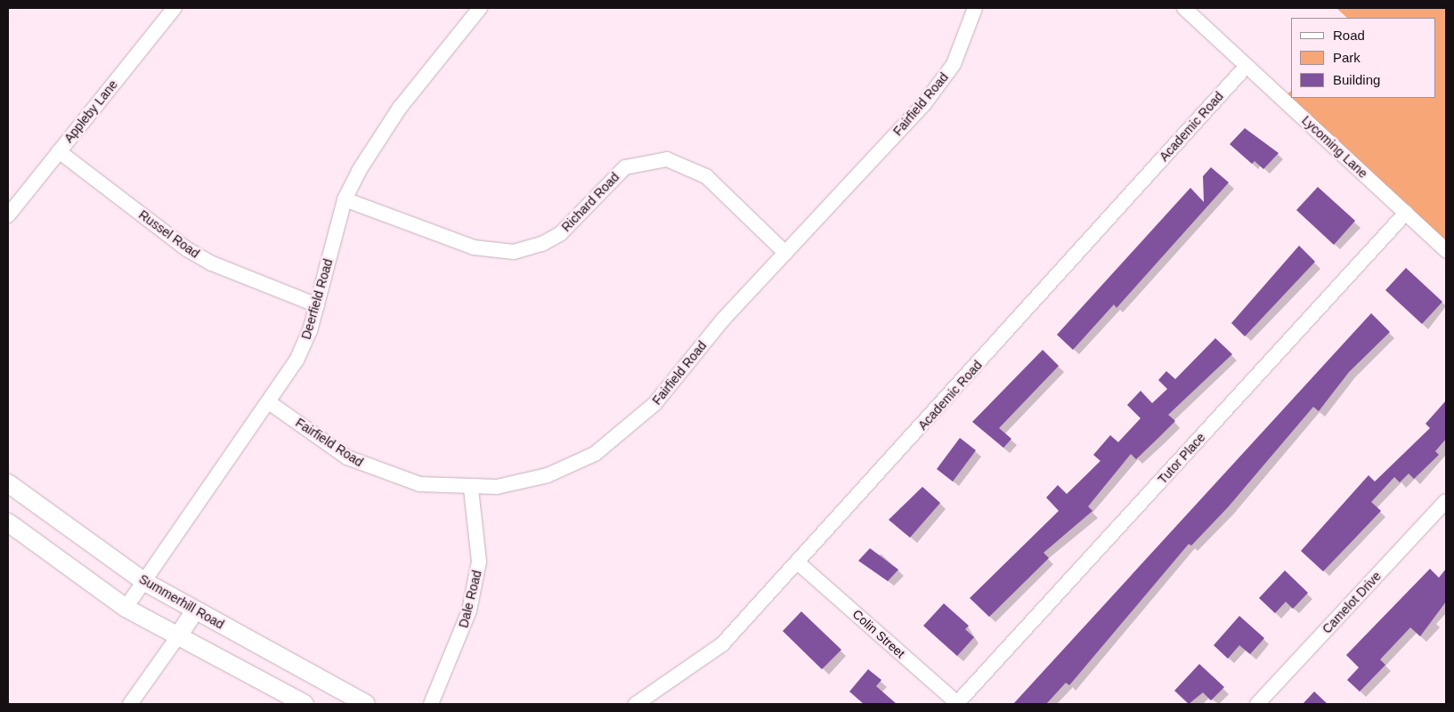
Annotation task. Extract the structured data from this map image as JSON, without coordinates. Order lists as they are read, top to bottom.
{
  "streets": {
    "street": [
      "Fairfield Road",
      "Appleby Lane",
      "Academic Road",
      "Lycoming Lane",
      "Richard Road",
      "Russel Road",
      "Deerfield Road",
      "Tutor Place",
      "Dale Road",
      "Summerhill Road",
      "Camelot Drive",
      "Colin Street"
    ]
  },
  "crossings": [
    ["Fairfield Road", "Richard Road"],
    ["Fairfield Road", "Deerfield Road"],
    ["Fairfield Road", "Dale Road"],
    ["Appleby Lane", "Russel Road"],
    ["Academic Road", "Lycoming Lane"],
    ["Academic Road", "Colin Street"],
    ["Lycoming Lane", "Tutor Place"],
    ["Richard Road", "Deerfield Road"],
    ["Russel Road", "Deerfield Road"],
    ["Deerfield Road", "Summerhill Road"],
    ["Tutor Place", "Colin Street"]
  ],
  "legend": ["Road", "Park", "Building"]
}
